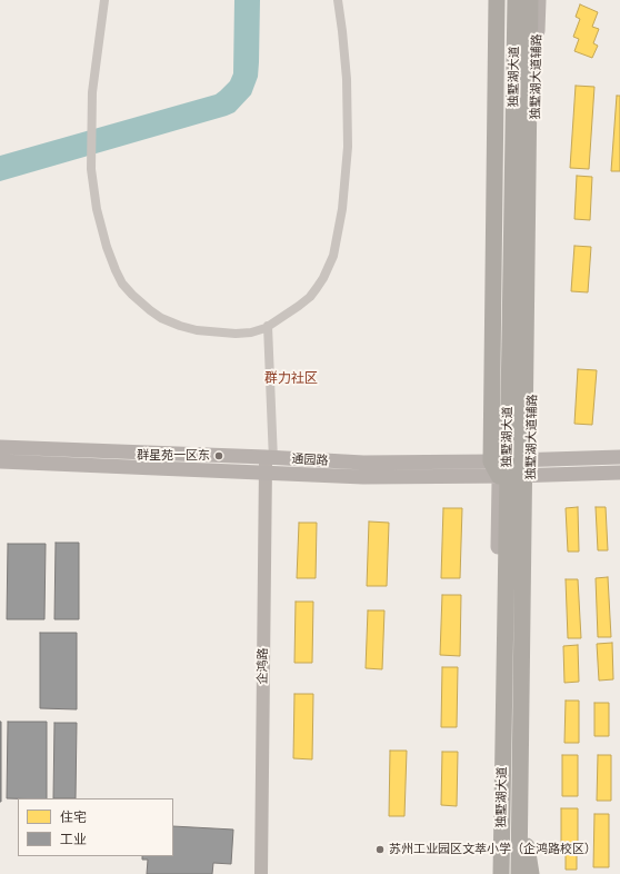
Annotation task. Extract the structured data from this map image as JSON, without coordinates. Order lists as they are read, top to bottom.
{
  "streets": {
    "highway": ["独墅湖大道"],
    "main road": ["独墅湖大道辅路", "通园路"],
    "street": ["企鸿路"]
  },
  "crossings": [
    ["独墅湖大道辅路", "通园路"],
    ["通园路", "企鸿路"]
  ],
  "districts": ["群力社区"],
  "places": ["群星苑一区东", "苏州工业园区文萃小学（企鸿路校区）"],
  "legend": ["住宅", "工业"]
}
